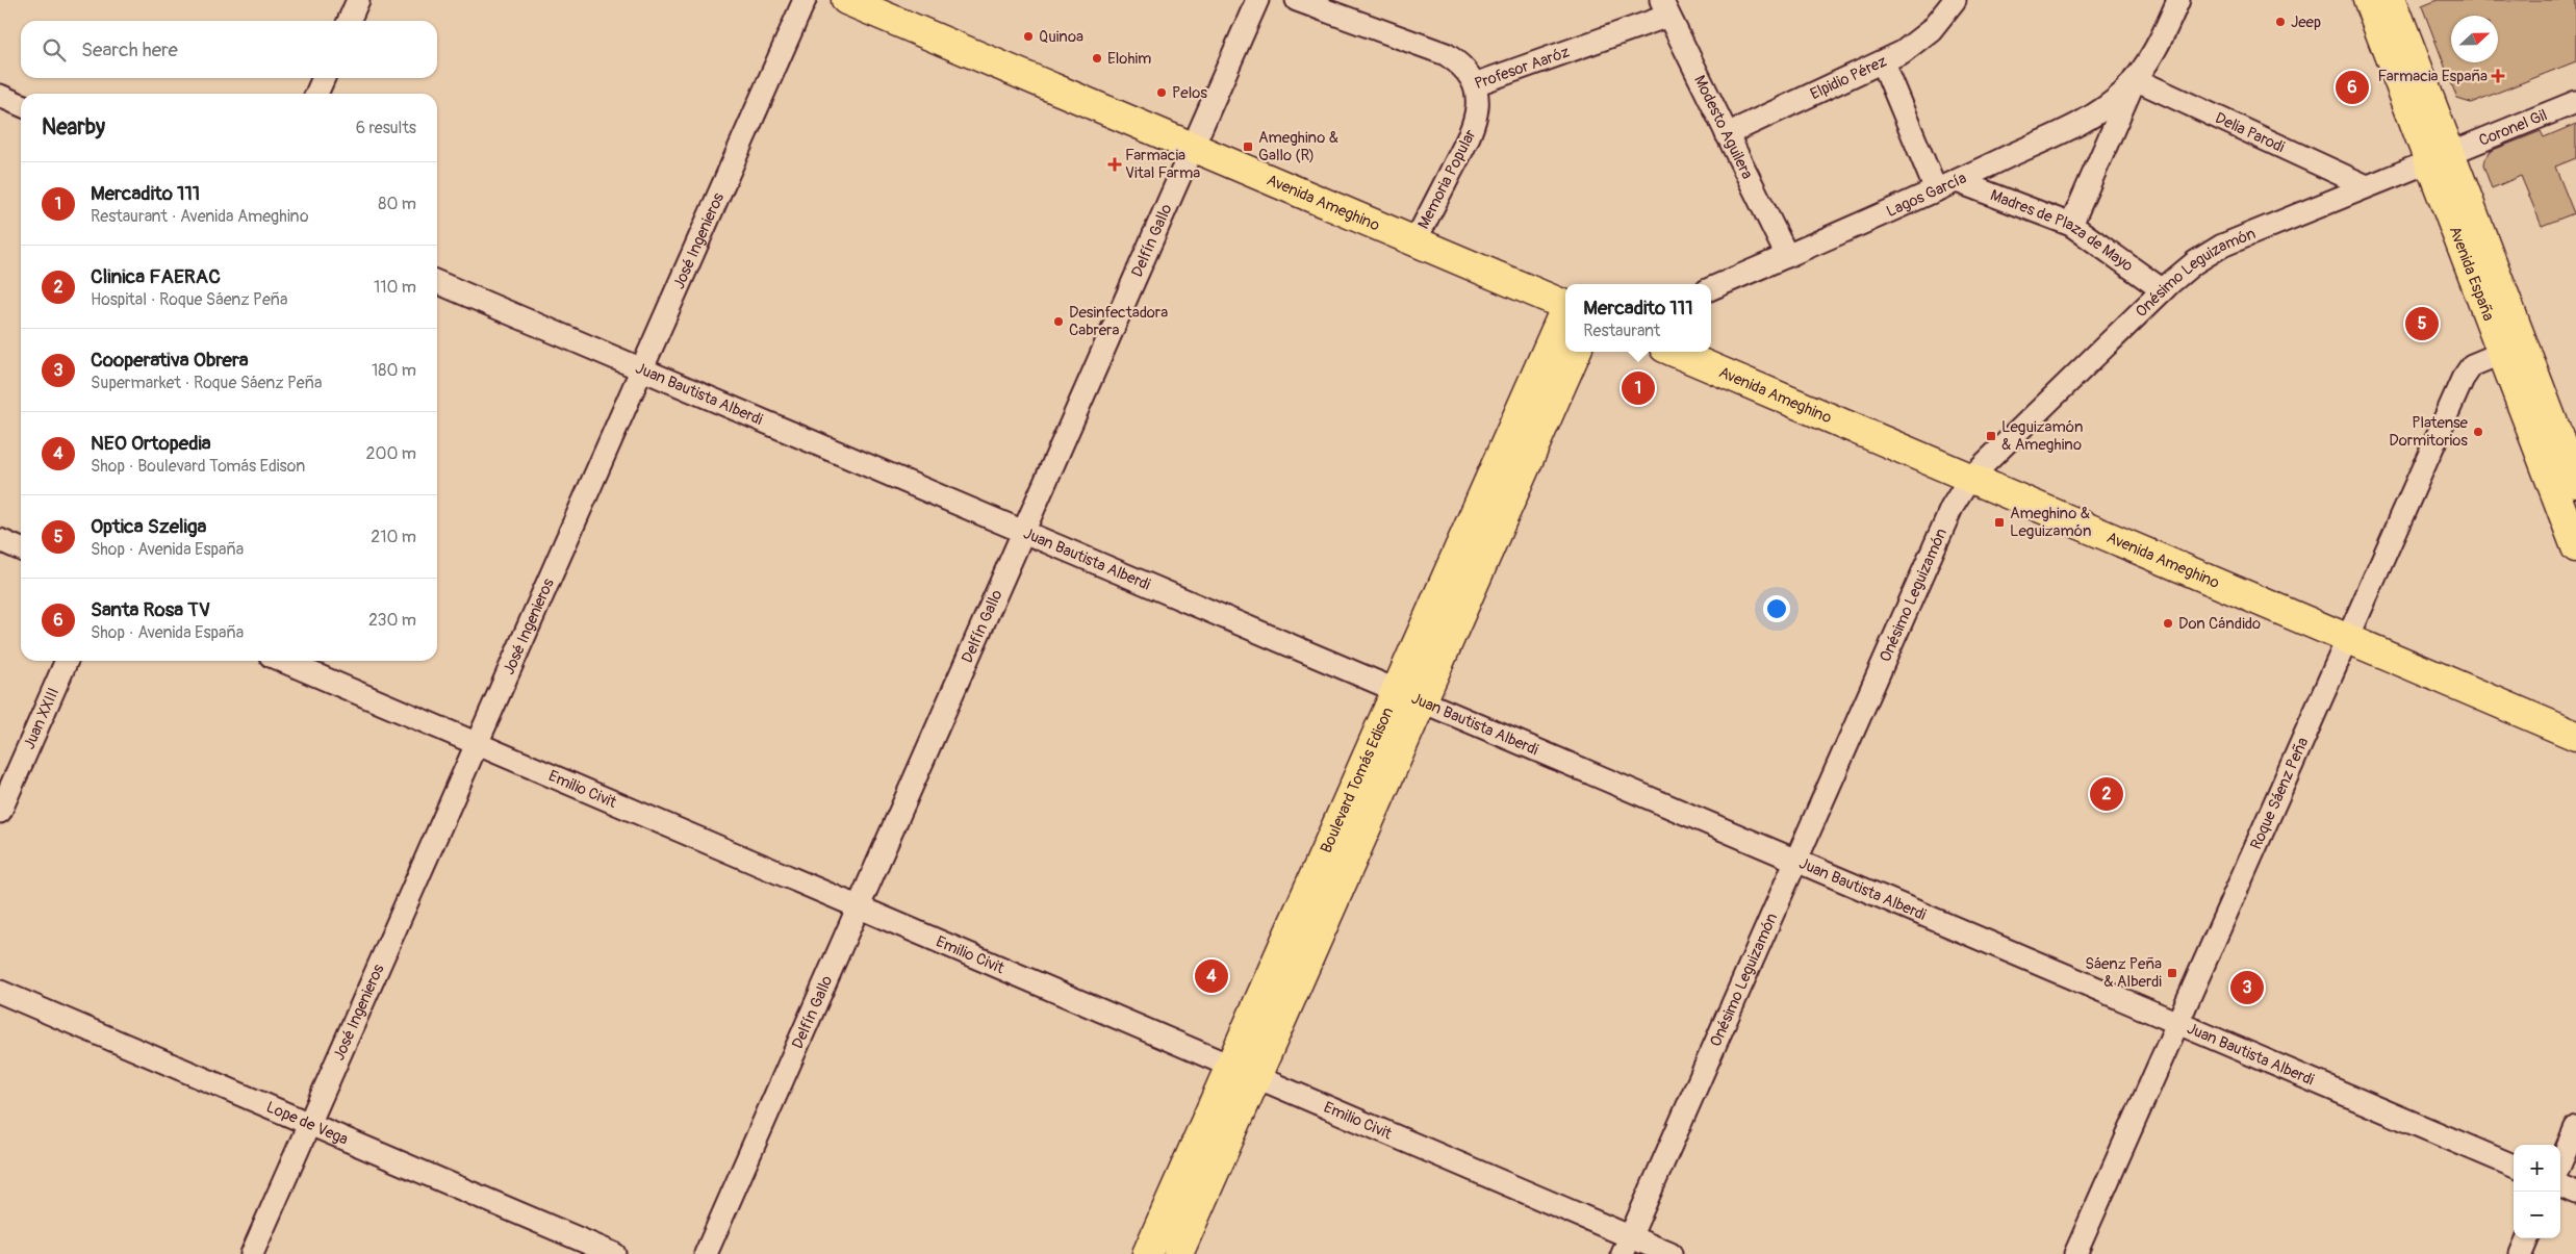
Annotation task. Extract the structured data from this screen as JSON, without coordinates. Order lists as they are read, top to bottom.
{
  "streets": {
    "main road": ["Avenida Ameghino", "Avenida España", "Boulevard Tomás Edison"],
    "street": [
      "Profesor Aaróz",
      "Elpidio Pérez",
      "Coronel Gil",
      "Modesto Aguilera",
      "Delia Parodi",
      "Memoria Popular",
      "Lagos García",
      "Madres de Plaza de Mayo",
      "José Ingenieros",
      "Delfín Gallo",
      "Onésimo Leguizamón",
      "Juan Bautista Alberdi",
      "Juan XXIII",
      "Emilio Civit",
      "Roque Sáenz Peña",
      "Lope de Vega"
    ]
  },
  "crossings": [
    ["Profesor Aaróz", "Modesto Aguilera"],
    ["Profesor Aaróz", "Memoria Popular"],
    ["Elpidio Pérez", "Modesto Aguilera"],
    ["Coronel Gil", "Avenida España"],
    ["Coronel Gil", "Onésimo Leguizamón"],
    ["Modesto Aguilera", "Lagos García"],
    ["Delia Parodi", "Lagos García"],
    ["Delia Parodi", "Onésimo Leguizamón"],
    ["Memoria Popular", "Avenida Ameghino"],
    ["Lagos García", "Madres de Plaza de Mayo"],
    ["Avenida Ameghino", "Delfín Gallo"],
    ["Avenida Ameghino", "Onésimo Leguizamón"],
    ["Avenida Ameghino", "Roque Sáenz Peña"],
    ["Madres de Plaza de Mayo", "Onésimo Leguizamón"],
    ["José Ingenieros", "Juan Bautista Alberdi"],
    ["José Ingenieros", "Emilio Civit"],
    ["José Ingenieros", "Lope de Vega"],
    ["Delfín Gallo", "Juan Bautista Alberdi"],
    ["Delfín Gallo", "Emilio Civit"],
    ["Avenida España", "Onésimo Leguizamón"],
    ["Avenida España", "Roque Sáenz Peña"],
    ["Onésimo Leguizamón", "Juan Bautista Alberdi"],
    ["Onésimo Leguizamón", "Emilio Civit"],
    ["Juan Bautista Alberdi", "Boulevard Tomás Edison"],
    ["Juan Bautista Alberdi", "Roque Sáenz Peña"],
    ["Boulevard Tomás Edison", "Emilio Civit"]
  ],
  "places": {
    "other": [
      "Jeep",
      "Quinoa",
      "Elohim",
      "Pelos",
      "Desinfectadora Cabrera",
      "Platense Dormitorios",
      "Don Cándido"
    ],
    "health": ["Farmacia España", "Farmacia Vital Farma"],
    "transit": [
      "Ameghino & Gallo (R)",
      "Leguizamón & Ameghino",
      "Ameghino & Leguizamón",
      "Sáenz Peña & Alberdi"
    ]
  },
  "north": "right",
  "page": {
    "search": "Search here",
    "pins": [
      "6",
      "5",
      "1",
      "2",
      "4",
      "3"
    ],
    "heading": ["Nearby", "6 results"],
    "list": [
      {
        "mark": "1",
        "name": "Mercadito 111",
        "note": "Restaurant · Avenida Ameghino",
        "value": "80 m"
      },
      {
        "mark": "2",
        "name": "Clinica FAERAC",
        "note": "Hospital · Roque Sáenz Peña",
        "value": "110 m"
      },
      {
        "mark": "3",
        "name": "Cooperativa Obrera",
        "note": "Supermarket · Roque Sáenz Peña",
        "value": "180 m"
      },
      {
        "mark": "4",
        "name": "NEO Ortopedia",
        "note": "Shop · Boulevard Tomás Edison",
        "value": "200 m"
      },
      {
        "mark": "5",
        "name": "Optica Szeliga",
        "note": "Shop · Avenida España",
        "value": "210 m"
      },
      {
        "mark": "6",
        "name": "Santa Rosa TV",
        "note": "Shop · Avenida España",
        "value": "230 m"
      }
    ],
    "popup": ["Mercadito 111", "Restaurant"],
    "map_buttons": ["+", "−"]
  }
}
